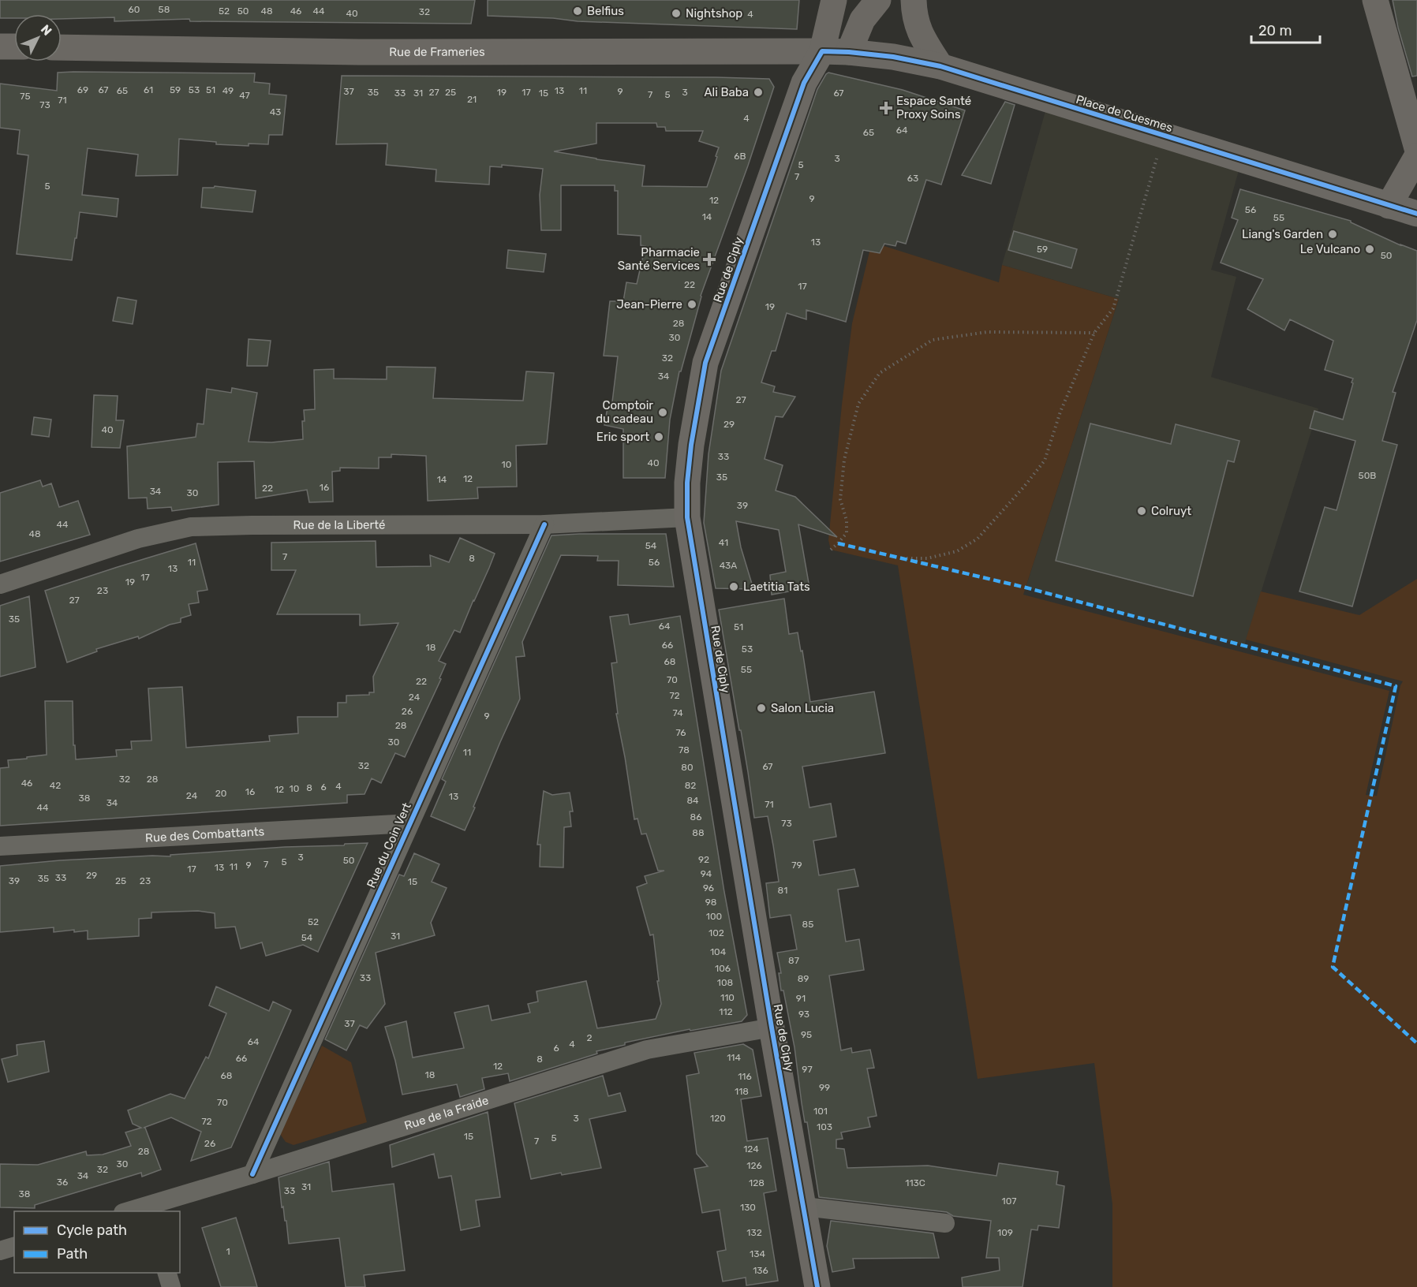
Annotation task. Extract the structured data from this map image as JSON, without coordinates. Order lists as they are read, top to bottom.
{
  "streets": {
    "street": [
      "Rue de Frameries",
      "Place de Cuesmes",
      "Rue de Ciply",
      "Rue de la Liberté",
      "Rue des Combattants",
      "Rue du Coin Vert",
      "Rue de la Fraide"
    ]
  },
  "crossings": [
    ["Rue de Frameries", "Place de Cuesmes"],
    ["Rue de Frameries", "Rue de Ciply"],
    ["Place de Cuesmes", "Rue de Ciply"],
    ["Rue de Ciply", "Rue de la Liberté"],
    ["Rue de Ciply", "Rue de la Fraide"],
    ["Rue de la Liberté", "Rue du Coin Vert"],
    ["Rue des Combattants", "Rue du Coin Vert"],
    ["Rue du Coin Vert", "Rue de la Fraide"]
  ],
  "places": {
    "other": [
      "Belfius",
      "Nightshop",
      "Ali Baba",
      "Liang's Garden",
      "Le Vulcano",
      "Jean-Pierre",
      "Comptoir du cadeau",
      "Eric sport",
      "Colruyt",
      "Laetitia Tats",
      "Salon Lucia"
    ],
    "health": ["Espace Santé Proxy Soins", "Pharmacie Santé Services"]
  },
  "house_numbers": [
    "60",
    "58",
    "52",
    "50",
    "48",
    "46",
    "44",
    "32",
    "40",
    "4",
    "69",
    "67",
    "61",
    "59",
    "53",
    "51",
    "65",
    "49",
    "13",
    "11",
    "37",
    "9",
    "35",
    "27",
    "25",
    "19",
    "17",
    "3",
    "33",
    "31",
    "15",
    "67",
    "7",
    "5",
    "47",
    "75",
    "21",
    "71",
    "73",
    "43",
    "4",
    "64",
    "65",
    "6B",
    "3",
    "5",
    "7",
    "63",
    "5",
    "9",
    "12",
    "56",
    "14",
    "55",
    "13",
    "59",
    "50",
    "22",
    "17",
    "19",
    "28",
    "30",
    "32",
    "34",
    "27",
    "29",
    "40",
    "33",
    "40",
    "10",
    "50B",
    "35",
    "12",
    "14",
    "16",
    "22",
    "34",
    "30",
    "39",
    "44",
    "48",
    "41",
    "54",
    "7",
    "8",
    "11",
    "56",
    "43A",
    "13",
    "17",
    "19",
    "23",
    "27",
    "35",
    "64",
    "51",
    "66",
    "18",
    "53",
    "68",
    "55",
    "70",
    "22",
    "72",
    "24",
    "26",
    "74",
    "9",
    "28",
    "76",
    "30",
    "78",
    "11",
    "32",
    "67",
    "80",
    "32",
    "28",
    "46",
    "42",
    "82",
    "4",
    "6",
    "8",
    "10",
    "12",
    "16",
    "20",
    "24",
    "13",
    "38",
    "84",
    "34",
    "71",
    "44",
    "86",
    "73",
    "88",
    "3",
    "92",
    "50",
    "5",
    "7",
    "9",
    "79",
    "11",
    "13",
    "17",
    "94",
    "29",
    "33",
    "35",
    "39",
    "25",
    "23",
    "15",
    "96",
    "81",
    "98",
    "100",
    "52",
    "85",
    "102",
    "31",
    "54",
    "104",
    "87",
    "106",
    "33",
    "89",
    "108",
    "110",
    "91",
    "112",
    "93",
    "37",
    "95",
    "2",
    "64",
    "4",
    "6",
    "114",
    "66",
    "8",
    "12",
    "97",
    "18",
    "68",
    "116",
    "99",
    "118",
    "70",
    "101",
    "3",
    "120",
    "72",
    "103",
    "15",
    "5",
    "7",
    "26",
    "124",
    "28",
    "30",
    "126",
    "32",
    "34",
    "36",
    "128",
    "113C",
    "31",
    "33",
    "38",
    "107",
    "130",
    "132",
    "109",
    "1",
    "134",
    "136"
  ],
  "legend": ["Cycle path", "Path"],
  "scale_bar": "20 m",
  "north": "top right"
}
